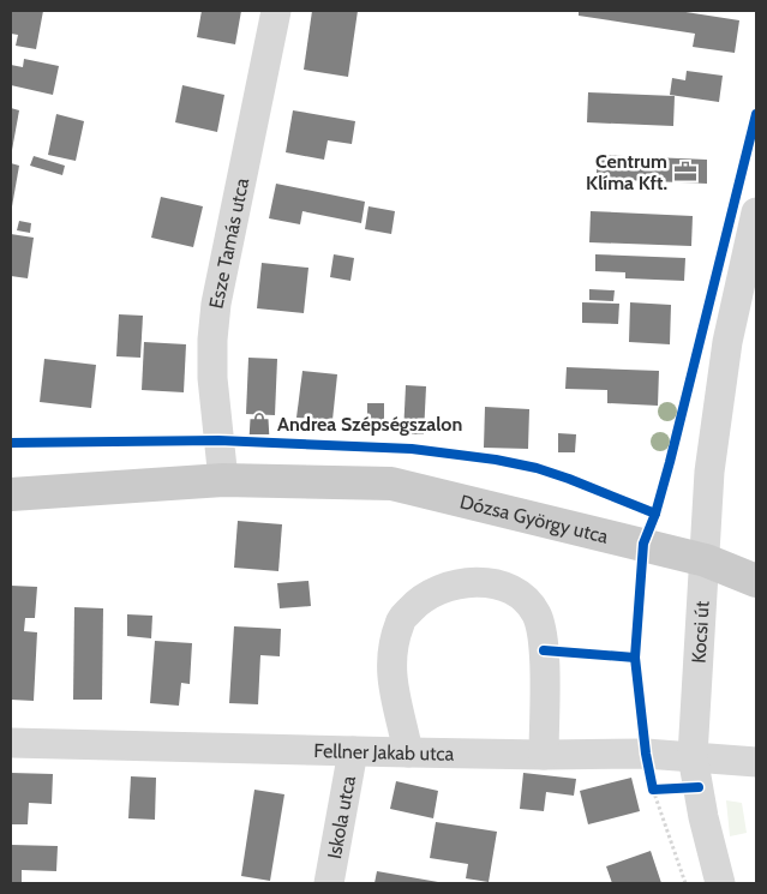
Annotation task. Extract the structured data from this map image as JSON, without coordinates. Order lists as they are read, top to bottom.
{
  "streets": {
    "main road": ["Dózsa György utca"],
    "street": [
      "Esze Tamás utca",
      "Kocsi út",
      "Fellner Jakab utca",
      "Iskola utca"
    ]
  },
  "crossings": [
    ["Esze Tamás utca", "Dózsa György utca"],
    ["Dózsa György utca", "Kocsi út"],
    ["Kocsi út", "Fellner Jakab utca"],
    ["Fellner Jakab utca", "Iskola utca"]
  ],
  "places": {
    "office": ["Centrum Klíma Kft."],
    "shop": ["Andrea Szépségszalon"]
  }
}
